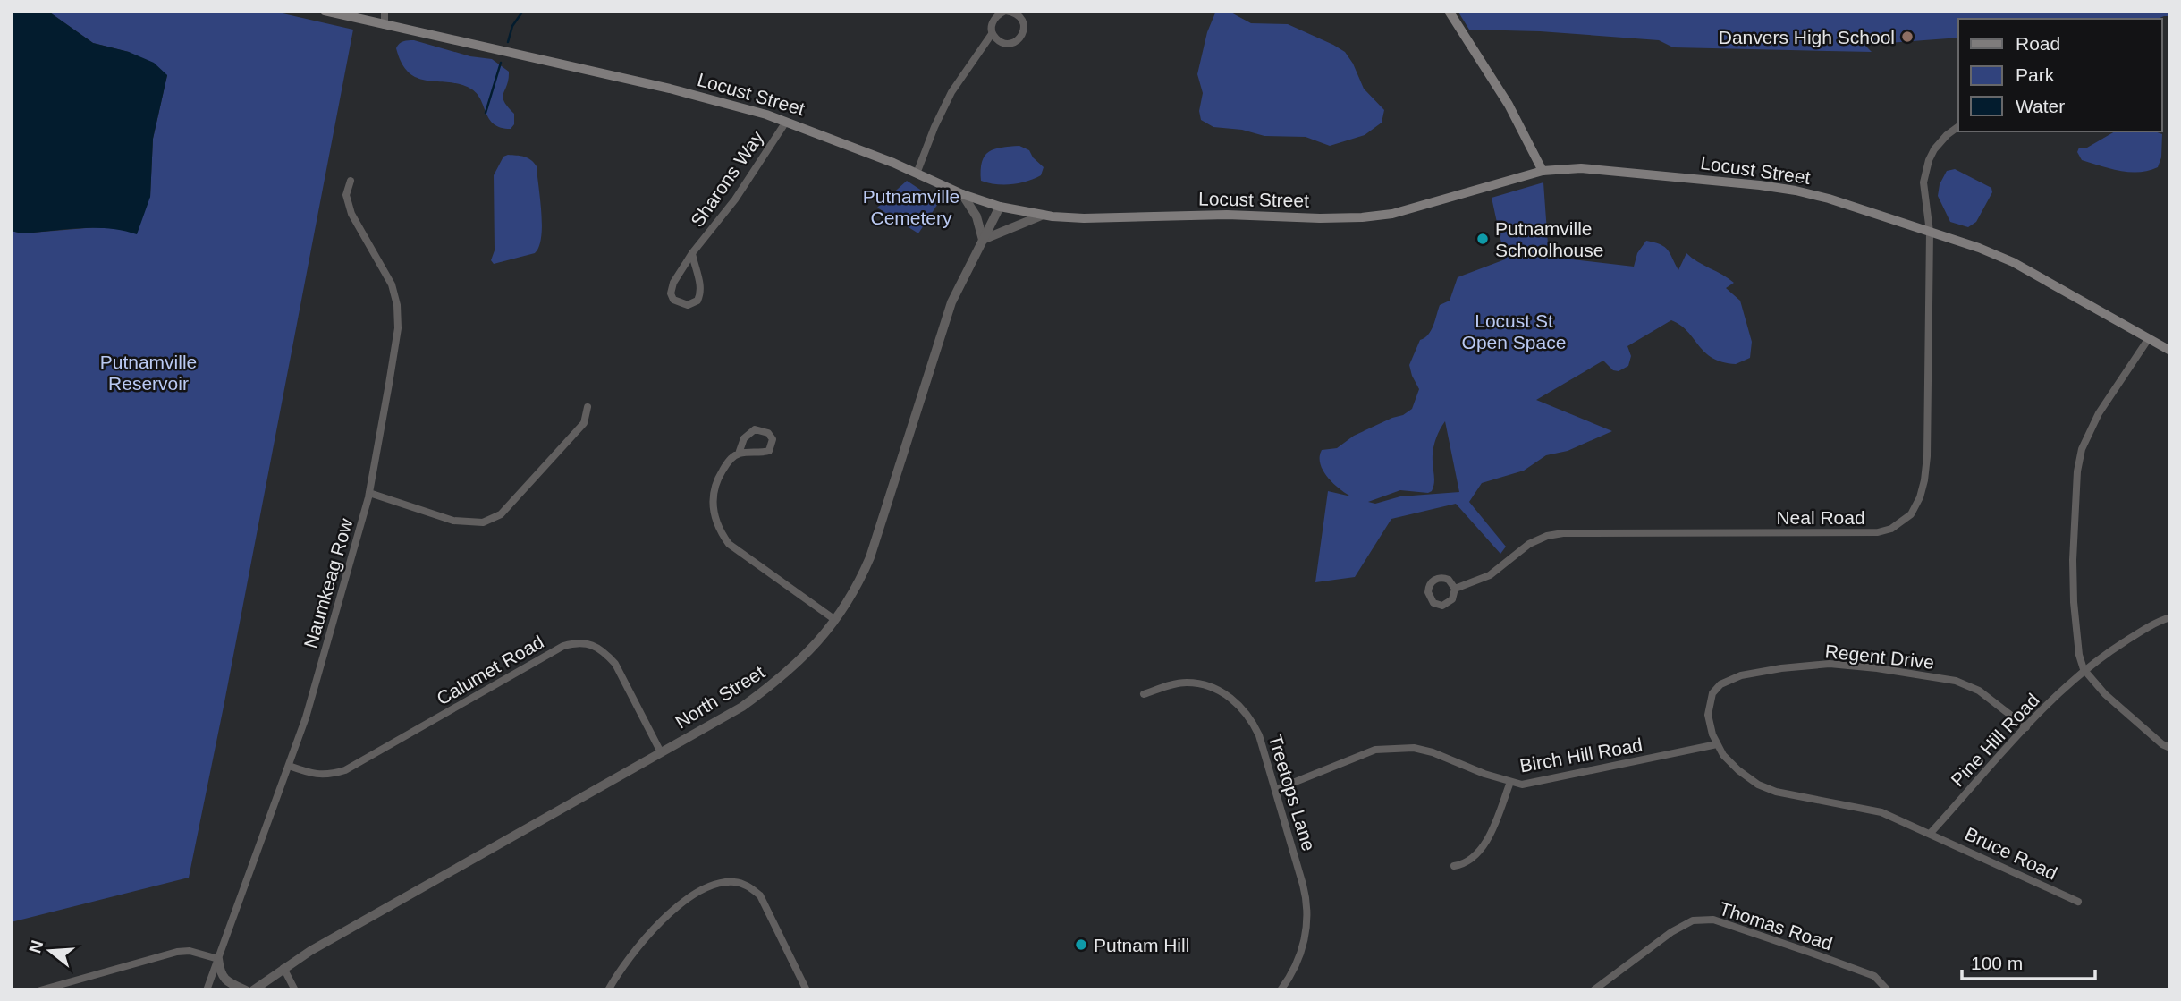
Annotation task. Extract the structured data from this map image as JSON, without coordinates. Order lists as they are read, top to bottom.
{
  "streets": {
    "main road": ["Locust Street"],
    "street": [
      "Sharons Way",
      "Neal Road",
      "Naumkeag Row",
      "Regent Drive",
      "Calumet Road",
      "North Street",
      "Pine Hill Road",
      "Birch Hill Road",
      "Treetops Lane",
      "Bruce Road",
      "Thomas Road"
    ]
  },
  "crossings": [
    ["Locust Street", "Sharons Way"],
    ["Locust Street", "Neal Road"],
    ["Locust Street", "North Street"],
    ["Naumkeag Row", "Calumet Road"],
    ["Regent Drive", "Pine Hill Road"],
    ["Regent Drive", "Birch Hill Road"],
    ["Regent Drive", "Bruce Road"],
    ["Calumet Road", "North Street"],
    ["Pine Hill Road", "Bruce Road"],
    ["Birch Hill Road", "Treetops Lane"]
  ],
  "parks": ["Putnamville Cemetery", "Locust St Open Space", "Putnamville Reservoir"],
  "places": ["Danvers High School", "Putnamville Schoolhouse", "Putnam Hill"],
  "legend": ["Road", "Park", "Water"],
  "scale_bar": "100 m",
  "north": "left"
}
